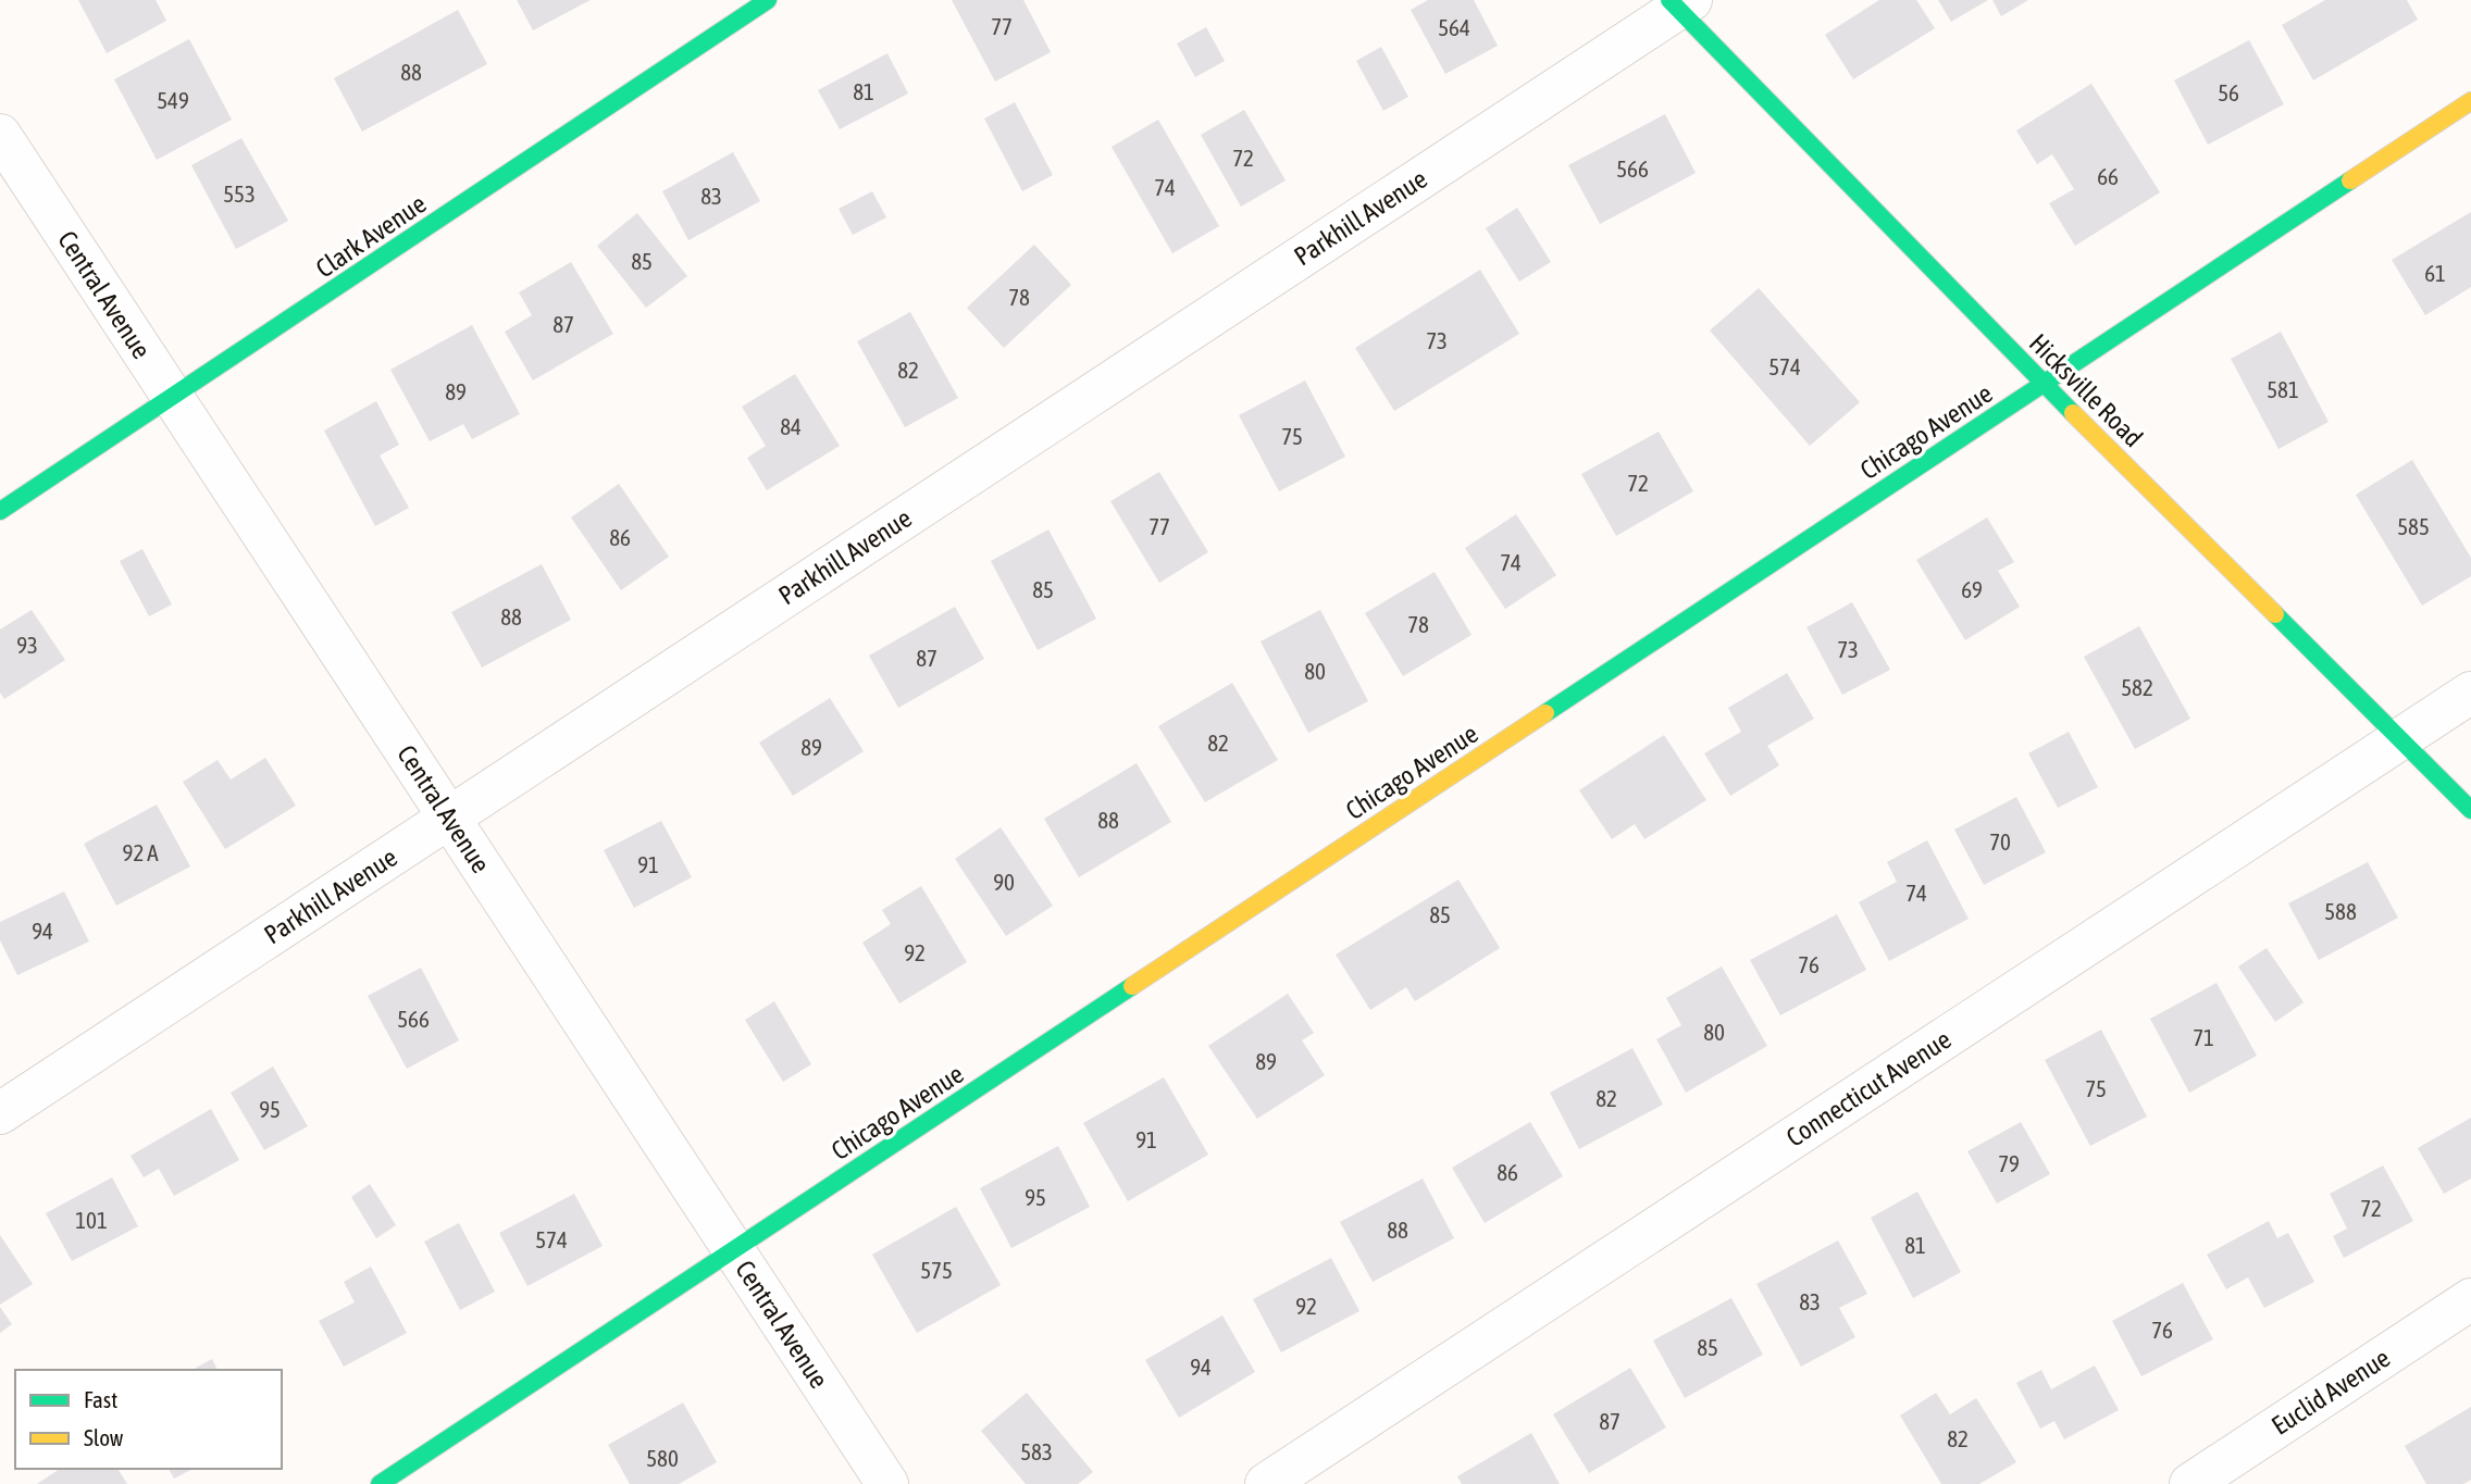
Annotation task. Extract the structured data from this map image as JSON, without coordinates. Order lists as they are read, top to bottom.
{
  "streets": {
    "street": [
      "Parkhill Avenue",
      "Clark Avenue",
      "Central Avenue",
      "Hicksville Road",
      "Chicago Avenue",
      "Connecticut Avenue",
      "Euclid Avenue"
    ]
  },
  "crossings": [
    ["Parkhill Avenue", "Central Avenue"],
    ["Parkhill Avenue", "Hicksville Road"],
    ["Clark Avenue", "Central Avenue"],
    ["Central Avenue", "Chicago Avenue"],
    ["Hicksville Road", "Chicago Avenue"],
    ["Hicksville Road", "Connecticut Avenue"]
  ],
  "house_numbers": [
    "77",
    "564",
    "88",
    "81",
    "56",
    "549",
    "72",
    "566",
    "66",
    "74",
    "553",
    "83",
    "85",
    "61",
    "78",
    "87",
    "73",
    "574",
    "82",
    "581",
    "89",
    "84",
    "75",
    "72",
    "77",
    "585",
    "86",
    "74",
    "85",
    "69",
    "88",
    "78",
    "93",
    "73",
    "87",
    "80",
    "582",
    "82",
    "89",
    "88",
    "70",
    "92 A",
    "91",
    "90",
    "74",
    "588",
    "85",
    "94",
    "92",
    "76",
    "566",
    "80",
    "71",
    "89",
    "75",
    "82",
    "95",
    "91",
    "79",
    "86",
    "95",
    "72",
    "101",
    "88",
    "574",
    "81",
    "575",
    "83",
    "92",
    "76",
    "85",
    "94",
    "87",
    "82",
    "583",
    "580"
  ],
  "legend": ["Fast", "Slow"]
}
